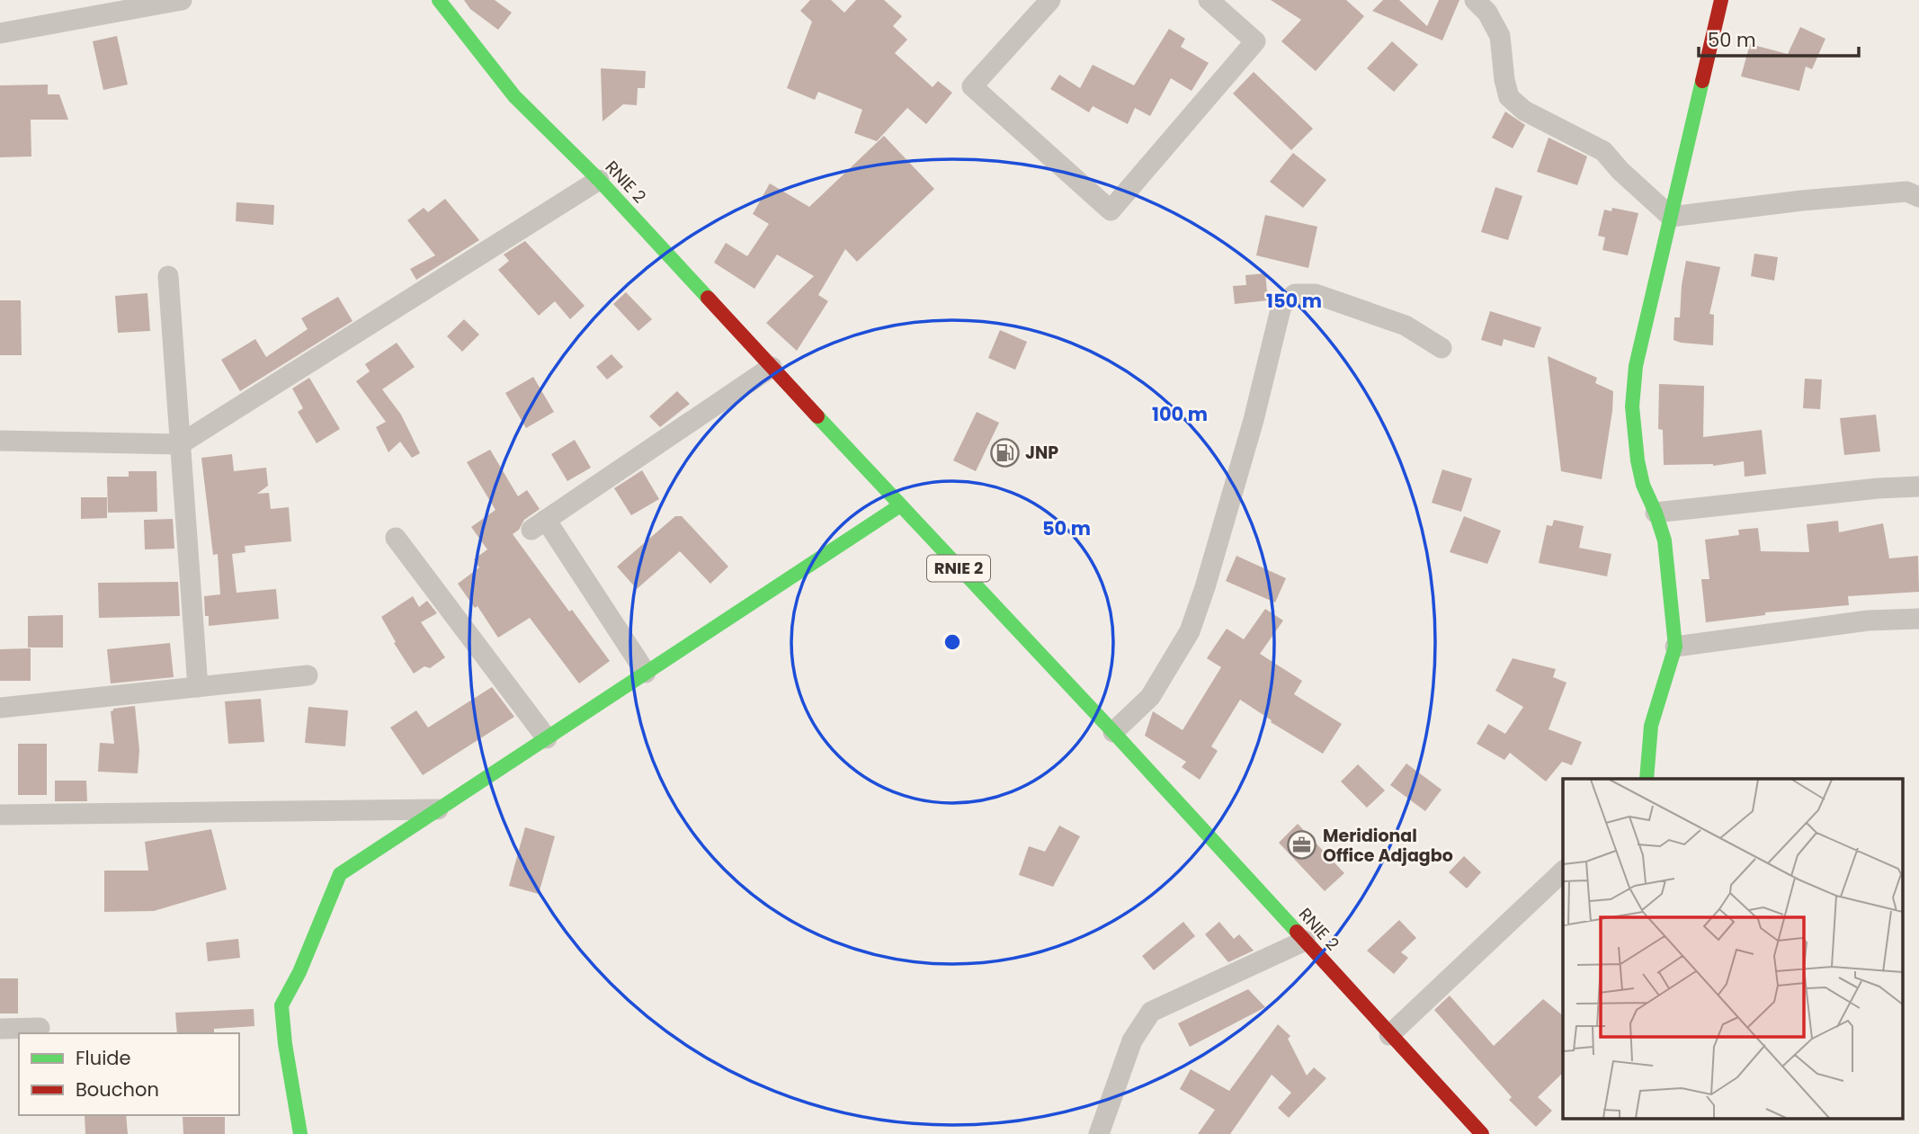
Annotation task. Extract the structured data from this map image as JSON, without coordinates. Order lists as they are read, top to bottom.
{
  "streets": {
    "main road": ["RNIE 2"]
  },
  "places": {
    "fuel station": ["JNP"],
    "office": ["Meridional Office Adjagbo"]
  },
  "legend": ["Fluide", "Bouchon"],
  "scale_bar": "50 m",
  "rings": ["150 m", "100 m", "50 m"]
}
